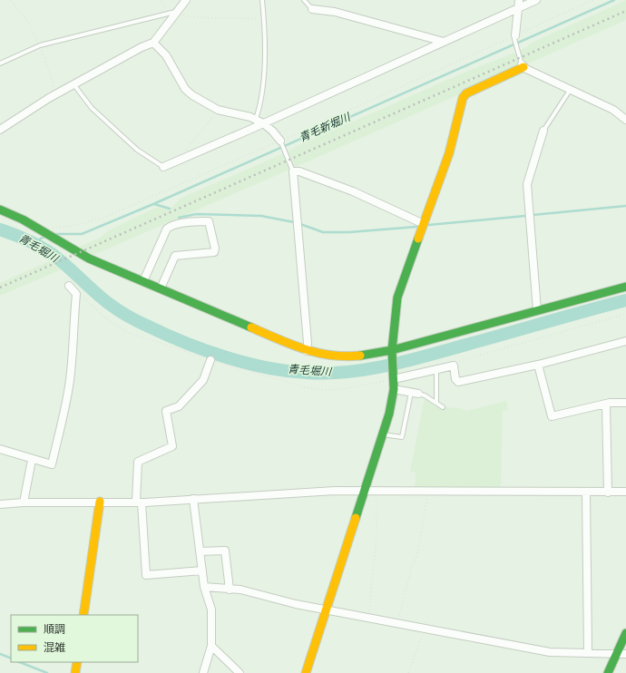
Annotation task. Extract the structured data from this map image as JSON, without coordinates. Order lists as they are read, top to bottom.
{
  "water": ["青毛新堀川", "青毛堀川"],
  "legend": ["順調", "混雑"]
}
